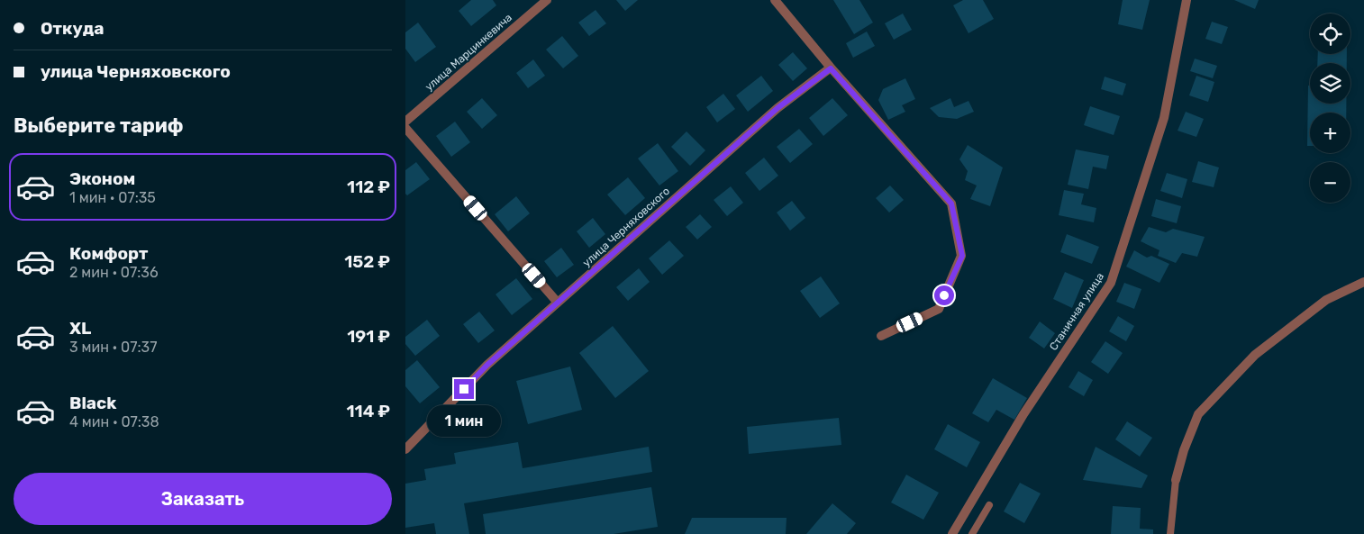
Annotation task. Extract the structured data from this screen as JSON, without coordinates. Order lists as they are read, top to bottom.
{
  "streets": {
    "street": ["улица Марцинкевича", "улица Черняховского", "Станичная улица"]
  },
  "page": {
    "banner": ["Откуда", "улица Черняховского"],
    "map_buttons": ["+", "−"],
    "heading": "Выберите тариф",
    "list": [
      {
        "name": "Эконом",
        "note": "1 мин · 07:35",
        "value": "112 ₽"
      },
      {
        "name": "Комфорт",
        "note": "2 мин · 07:36",
        "value": "152 ₽"
      },
      {
        "name": "XL",
        "note": "3 мин · 07:37",
        "value": "191 ₽"
      },
      {
        "name": "Black",
        "note": "4 мин · 07:38",
        "value": "114 ₽"
      }
    ],
    "bubble": "1 мин",
    "buttons": "Заказать"
  }
}
